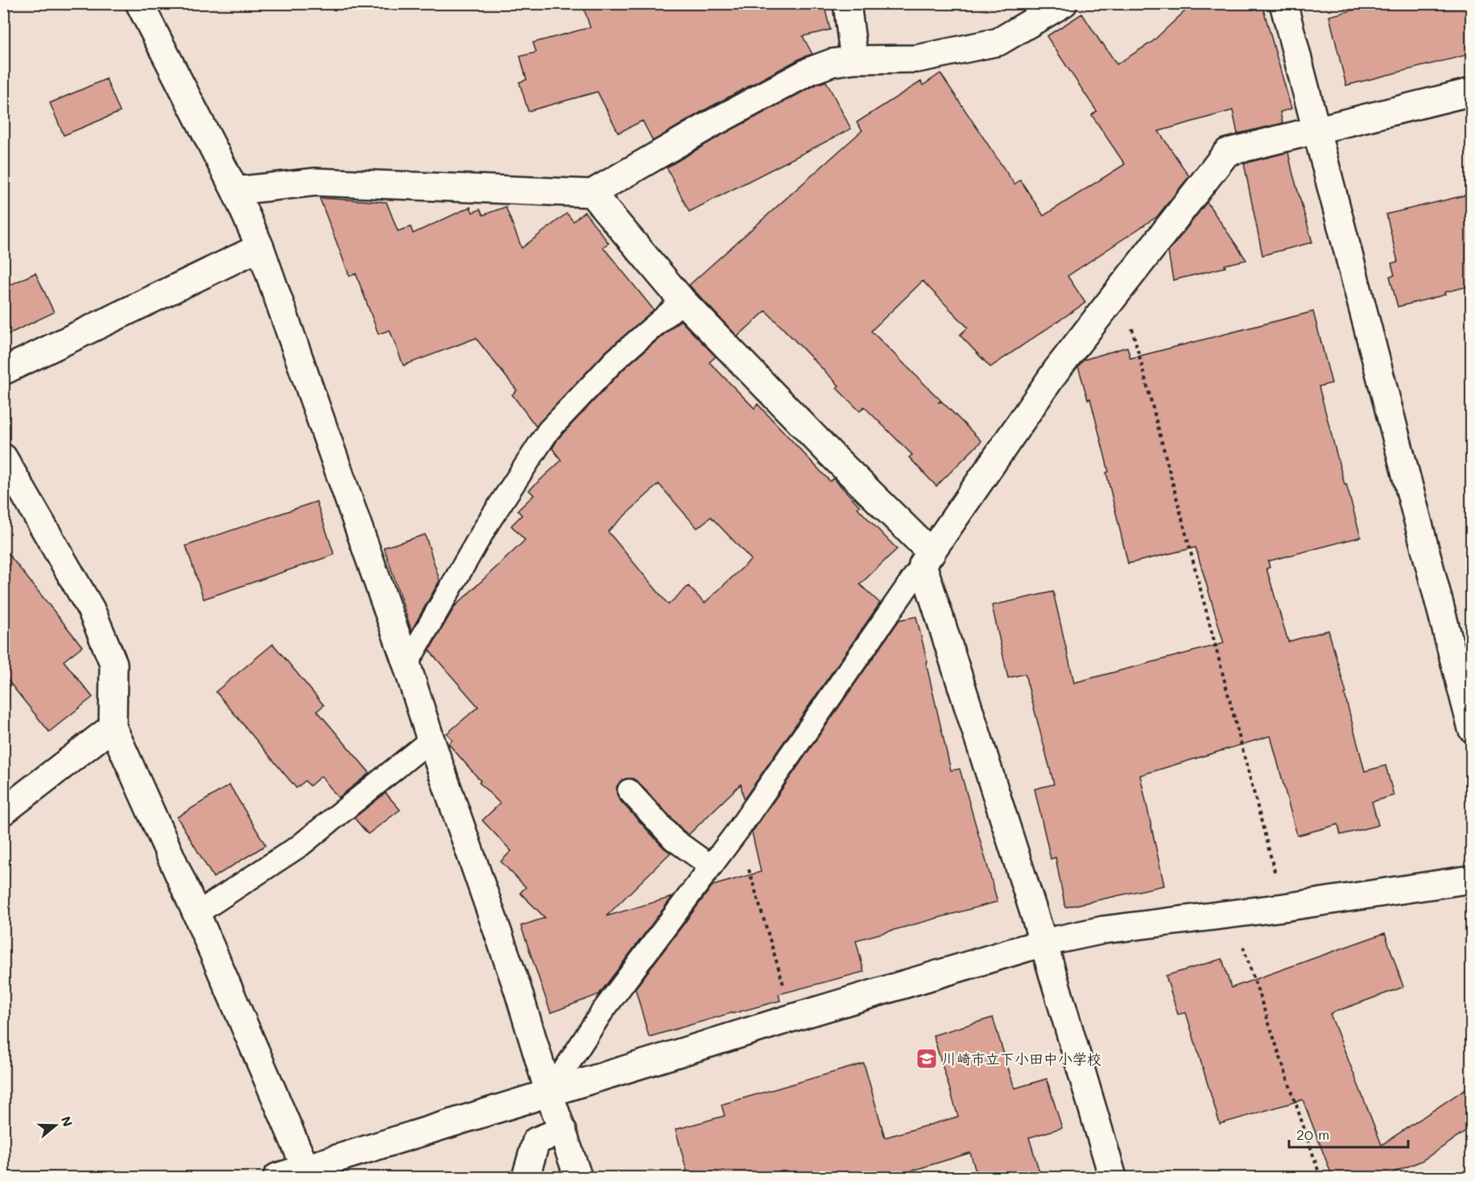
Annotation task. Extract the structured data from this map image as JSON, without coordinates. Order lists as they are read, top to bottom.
{
  "places": {
    "school or university": ["川崎市立下小田中小学校"]
  },
  "scale_bar": "20 m",
  "north": "right"
}
